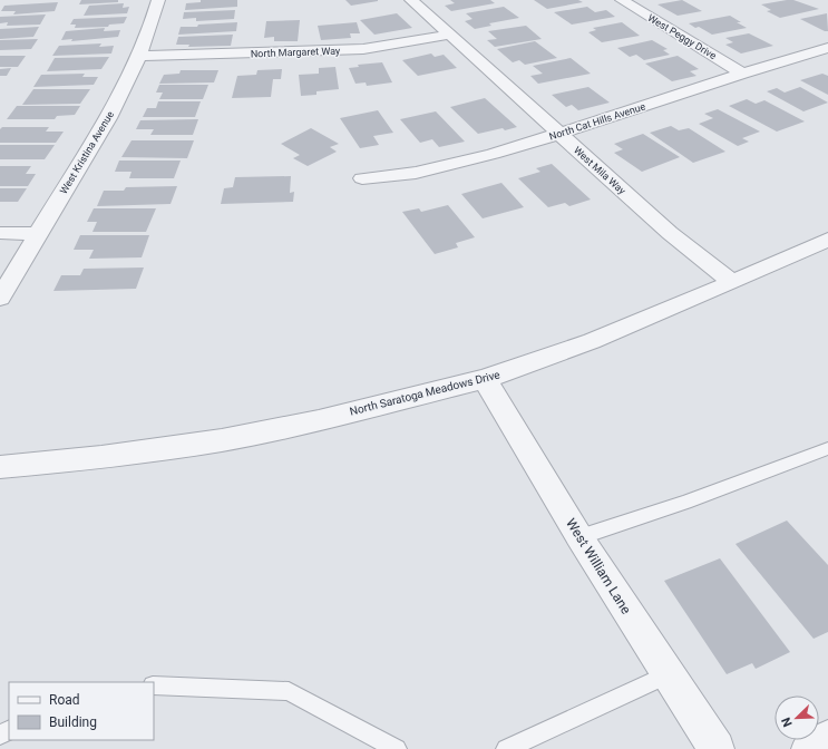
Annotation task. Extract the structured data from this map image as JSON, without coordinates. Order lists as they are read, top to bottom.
{
  "streets": {
    "street": [
      "West Peggy Drive",
      "North Margaret Way",
      "North Cat Hills Avenue",
      "West Kristina Avenue",
      "West Mila Way",
      "North Saratoga Meadows Drive",
      "West William Lane"
    ]
  },
  "crossings": [
    ["West Peggy Drive", "North Cat Hills Avenue"],
    ["North Margaret Way", "West Kristina Avenue"],
    ["North Margaret Way", "West Mila Way"],
    ["North Cat Hills Avenue", "West Mila Way"],
    ["West Mila Way", "North Saratoga Meadows Drive"],
    ["North Saratoga Meadows Drive", "West William Lane"]
  ],
  "legend": ["Road", "Building"],
  "north": "bottom left"
}
